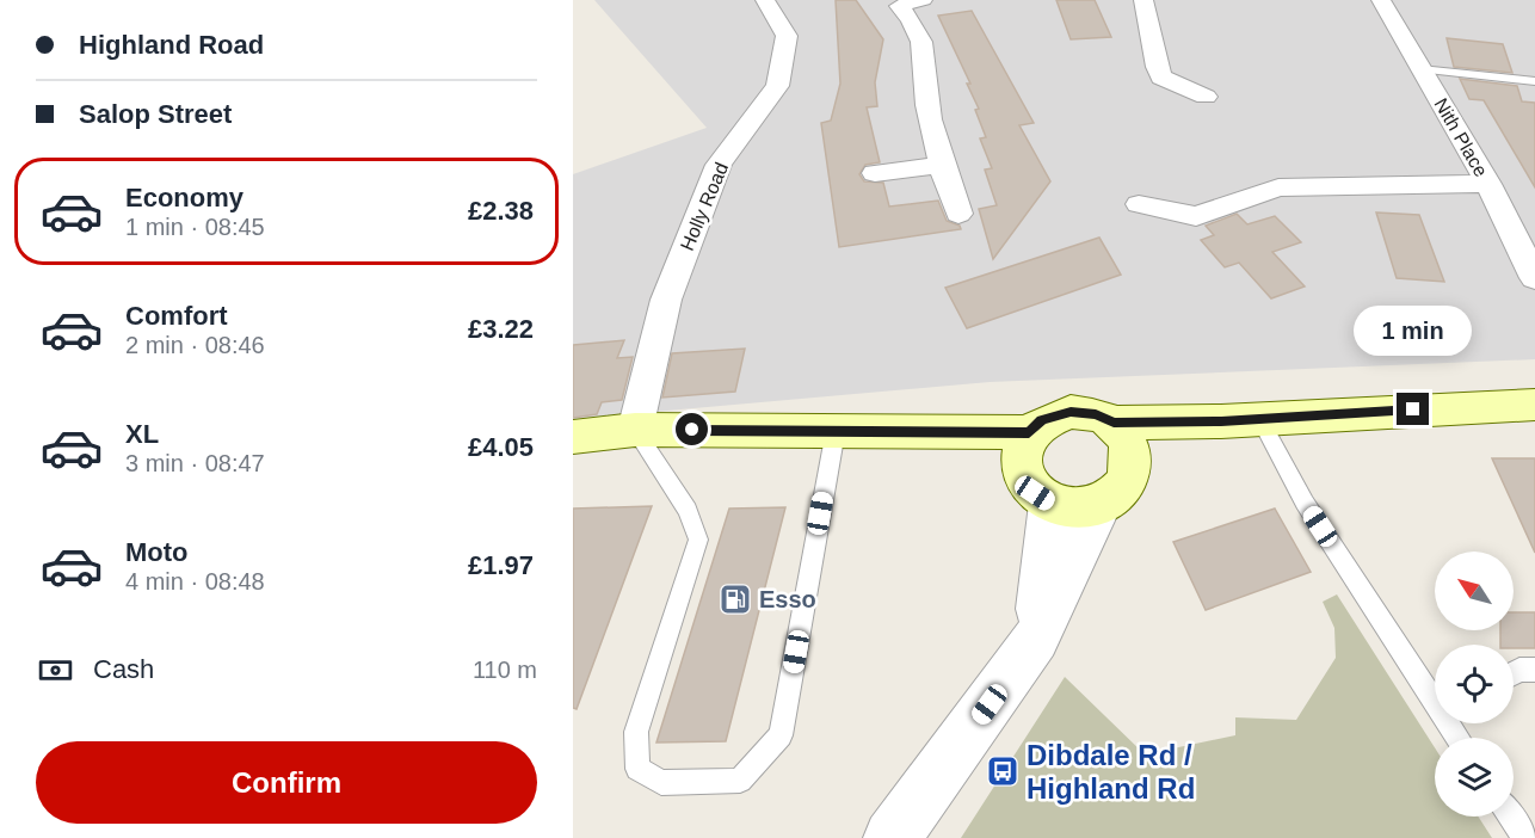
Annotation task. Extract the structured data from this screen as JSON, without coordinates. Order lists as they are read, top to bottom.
{
  "streets": {
    "street": ["Nith Place", "Holly Road"]
  },
  "places": {
    "fuel station": ["Esso"],
    "bus stop": ["Dibdale Rd / Highland Rd"]
  },
  "north": "top left",
  "page": {
    "banner": ["Highland Road", "Salop Street"],
    "list": [
      {
        "name": "Economy",
        "note": "1 min · 08:45",
        "value": "£2.38"
      },
      {
        "name": "Comfort",
        "note": "2 min · 08:46",
        "value": "£3.22"
      },
      {
        "name": "XL",
        "note": "3 min · 08:47",
        "value": "£4.05"
      },
      {
        "name": "Moto",
        "note": "4 min · 08:48",
        "value": "£1.97"
      }
    ],
    "bubble": "1 min",
    "pay": ["Cash", "110 m"],
    "buttons": "Confirm"
  }
}
